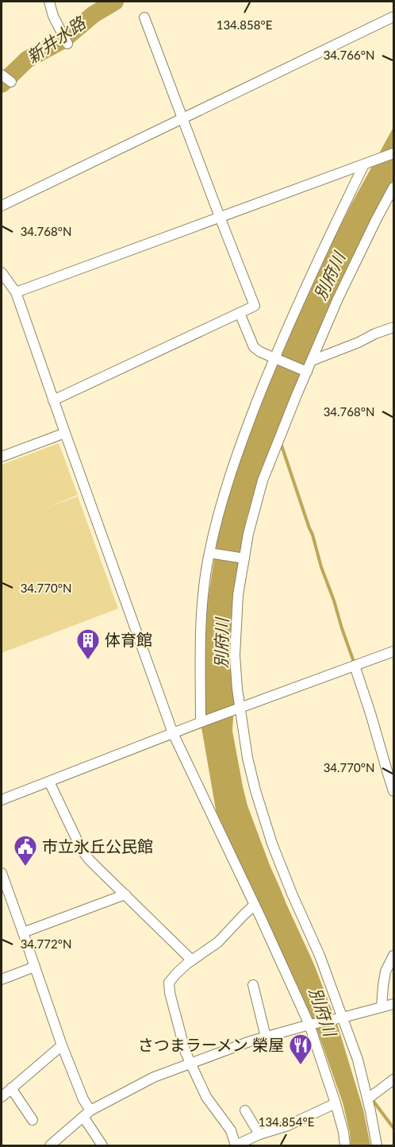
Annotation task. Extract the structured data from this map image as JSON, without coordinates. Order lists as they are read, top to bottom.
{
  "water": ["新井水路", "別府川"],
  "places": {
    "building": ["体育館"],
    "public building": ["市立氷丘公民館"],
    "restaurant": ["さつまラーメン 榮屋"]
  },
  "coordinates": [
    "134.858°E",
    "34.766°N",
    "34.768°N",
    "34.770°N",
    "34.772°N",
    "134.854°E"
  ]
}
